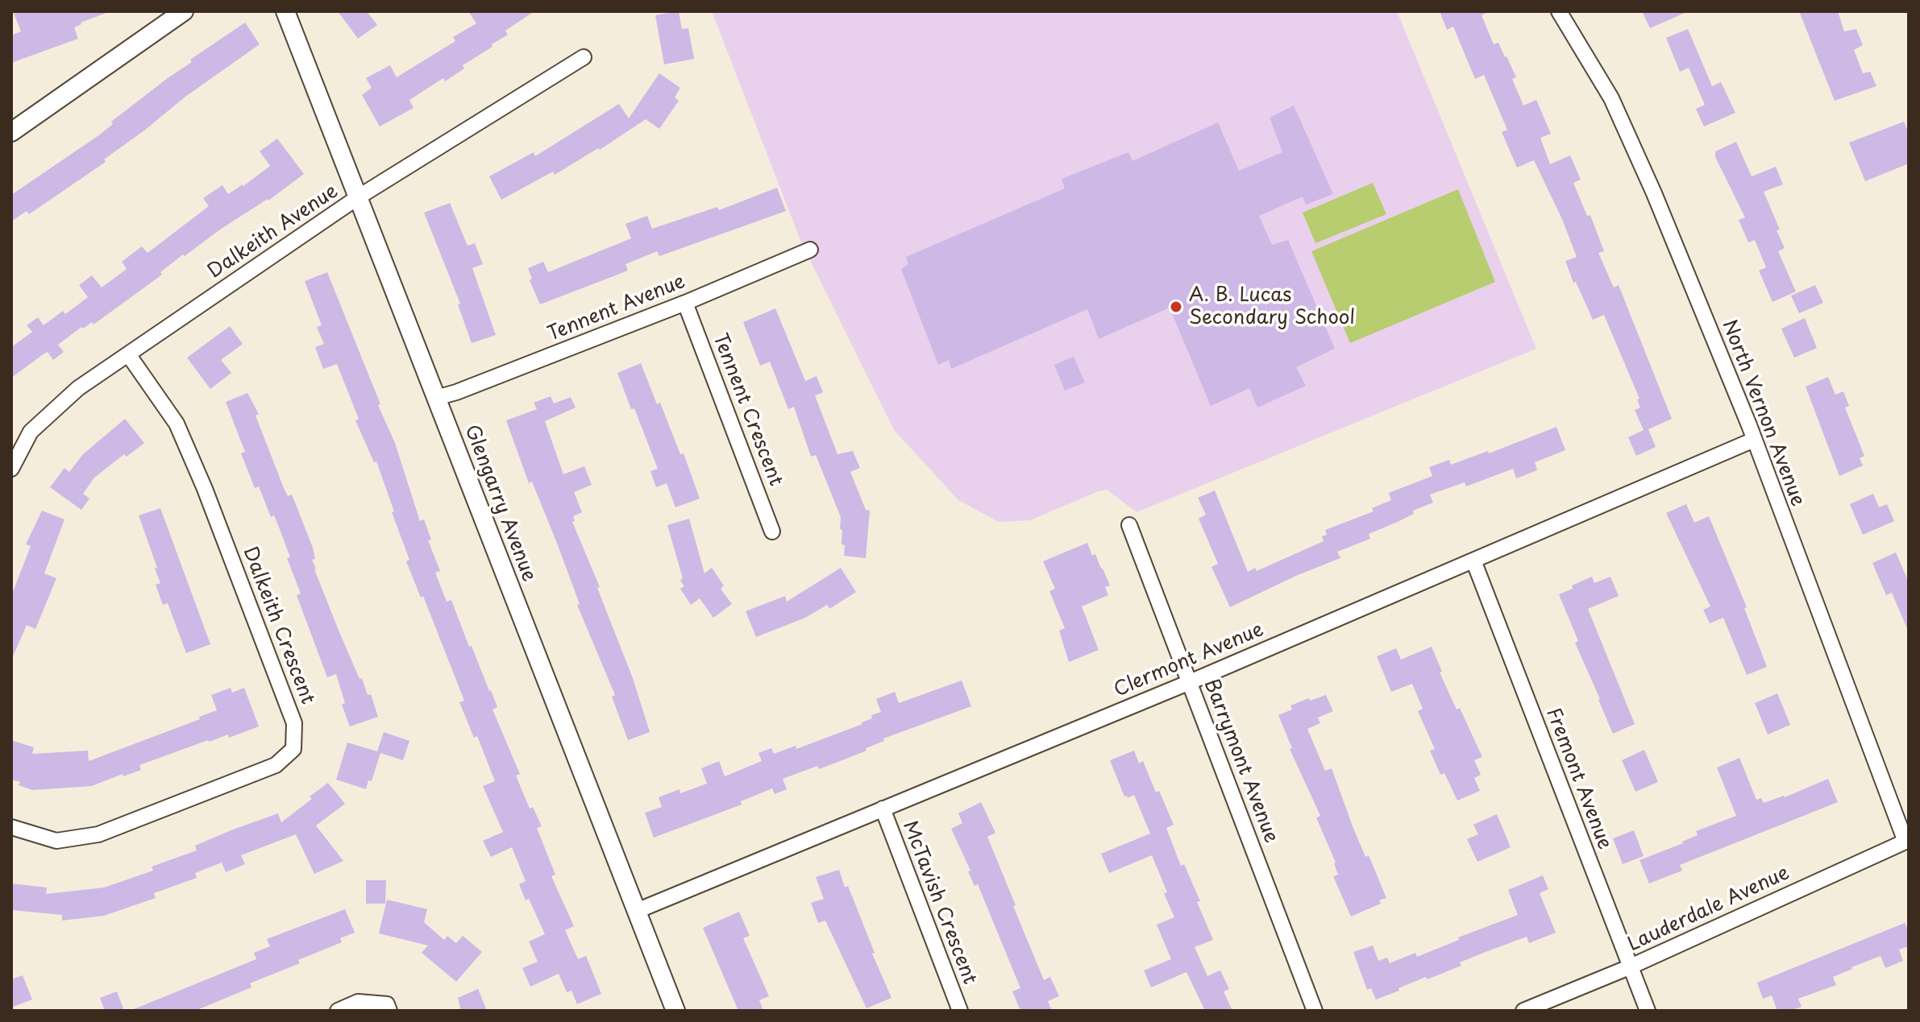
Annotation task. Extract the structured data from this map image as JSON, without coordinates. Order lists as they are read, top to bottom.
{
  "streets": {
    "street": [
      "Dalkeith Avenue",
      "Tennent Avenue",
      "Tennent Crescent",
      "North Vernon Avenue",
      "Glengarry Avenue",
      "Dalkeith Crescent",
      "Clermont Avenue",
      "Barrymont Avenue",
      "Fremont Avenue",
      "McTavish Crescent",
      "Lauderdale Avenue"
    ]
  },
  "crossings": [
    ["Dalkeith Avenue", "Glengarry Avenue"],
    ["Dalkeith Avenue", "Dalkeith Crescent"],
    ["Tennent Avenue", "Tennent Crescent"],
    ["Tennent Avenue", "Glengarry Avenue"],
    ["North Vernon Avenue", "Clermont Avenue"],
    ["North Vernon Avenue", "Lauderdale Avenue"],
    ["Glengarry Avenue", "Clermont Avenue"],
    ["Clermont Avenue", "Barrymont Avenue"],
    ["Clermont Avenue", "Fremont Avenue"],
    ["Clermont Avenue", "McTavish Crescent"],
    ["Fremont Avenue", "Lauderdale Avenue"]
  ],
  "places": ["A. B. Lucas Secondary School"]
}
